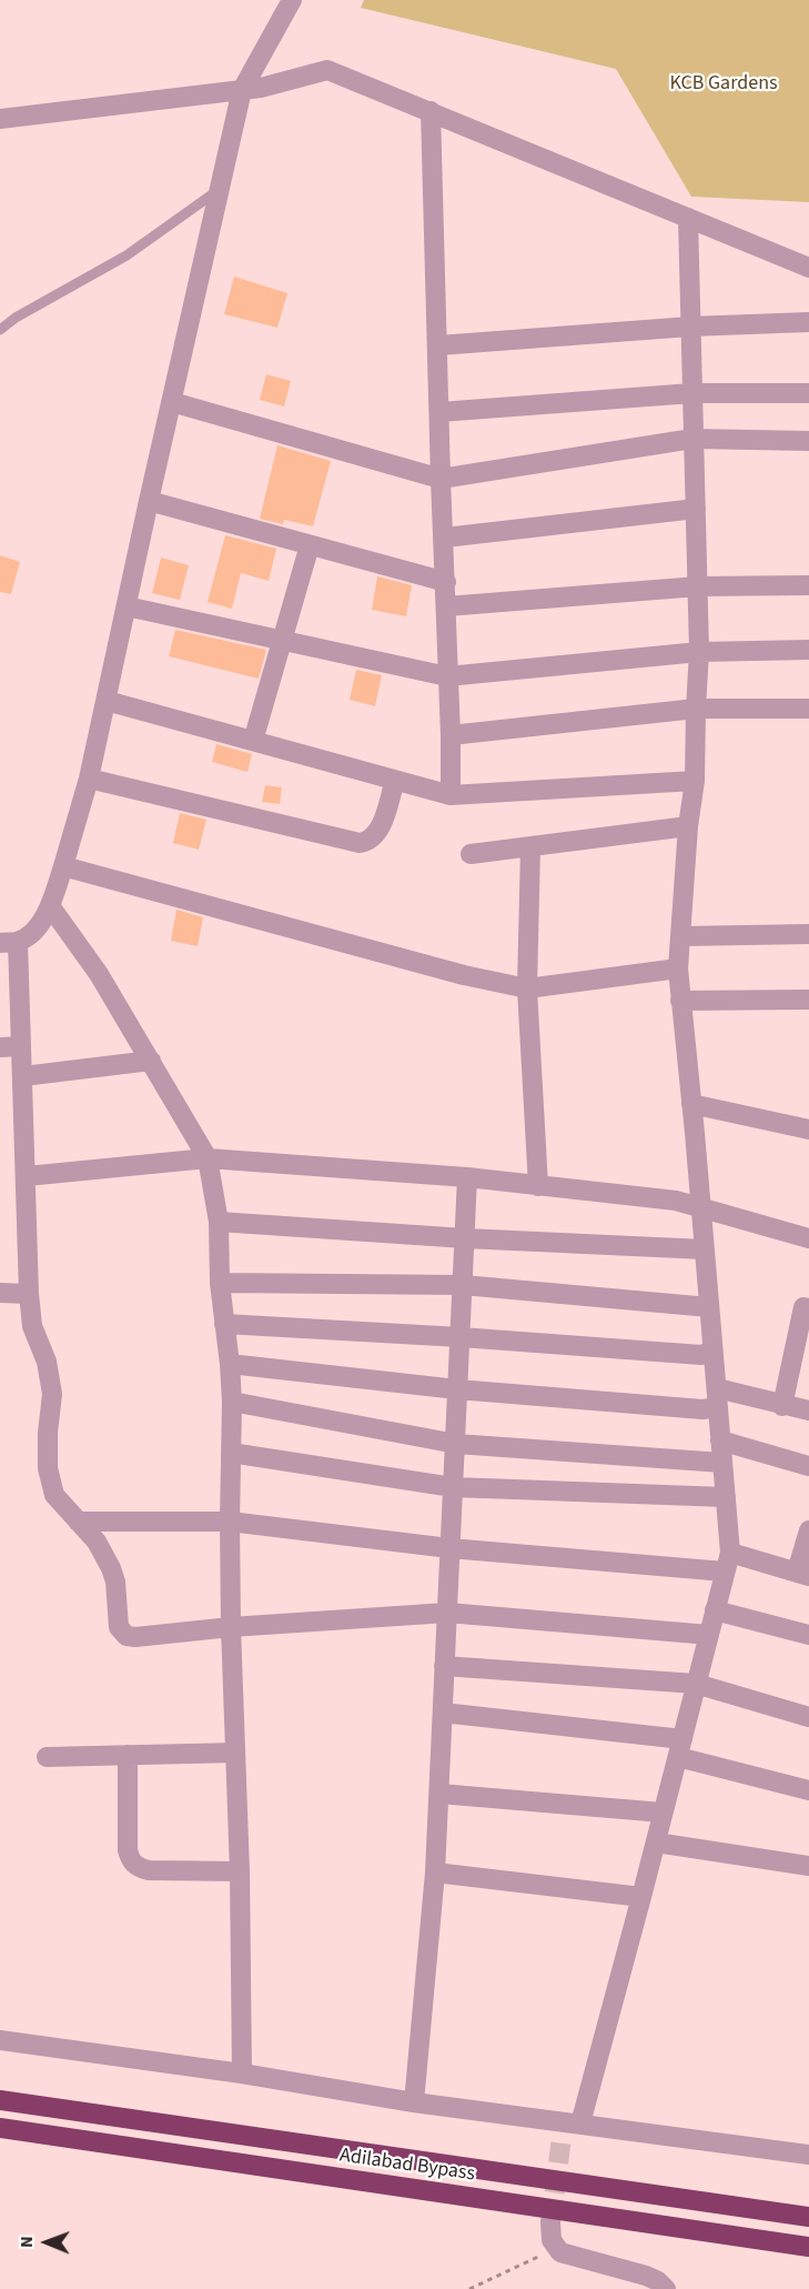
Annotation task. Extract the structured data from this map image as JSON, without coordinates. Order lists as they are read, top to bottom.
{
  "streets": {
    "highway": ["Adilabad Bypass"]
  },
  "parks": ["KCB Gardens"],
  "north": "left"
}
